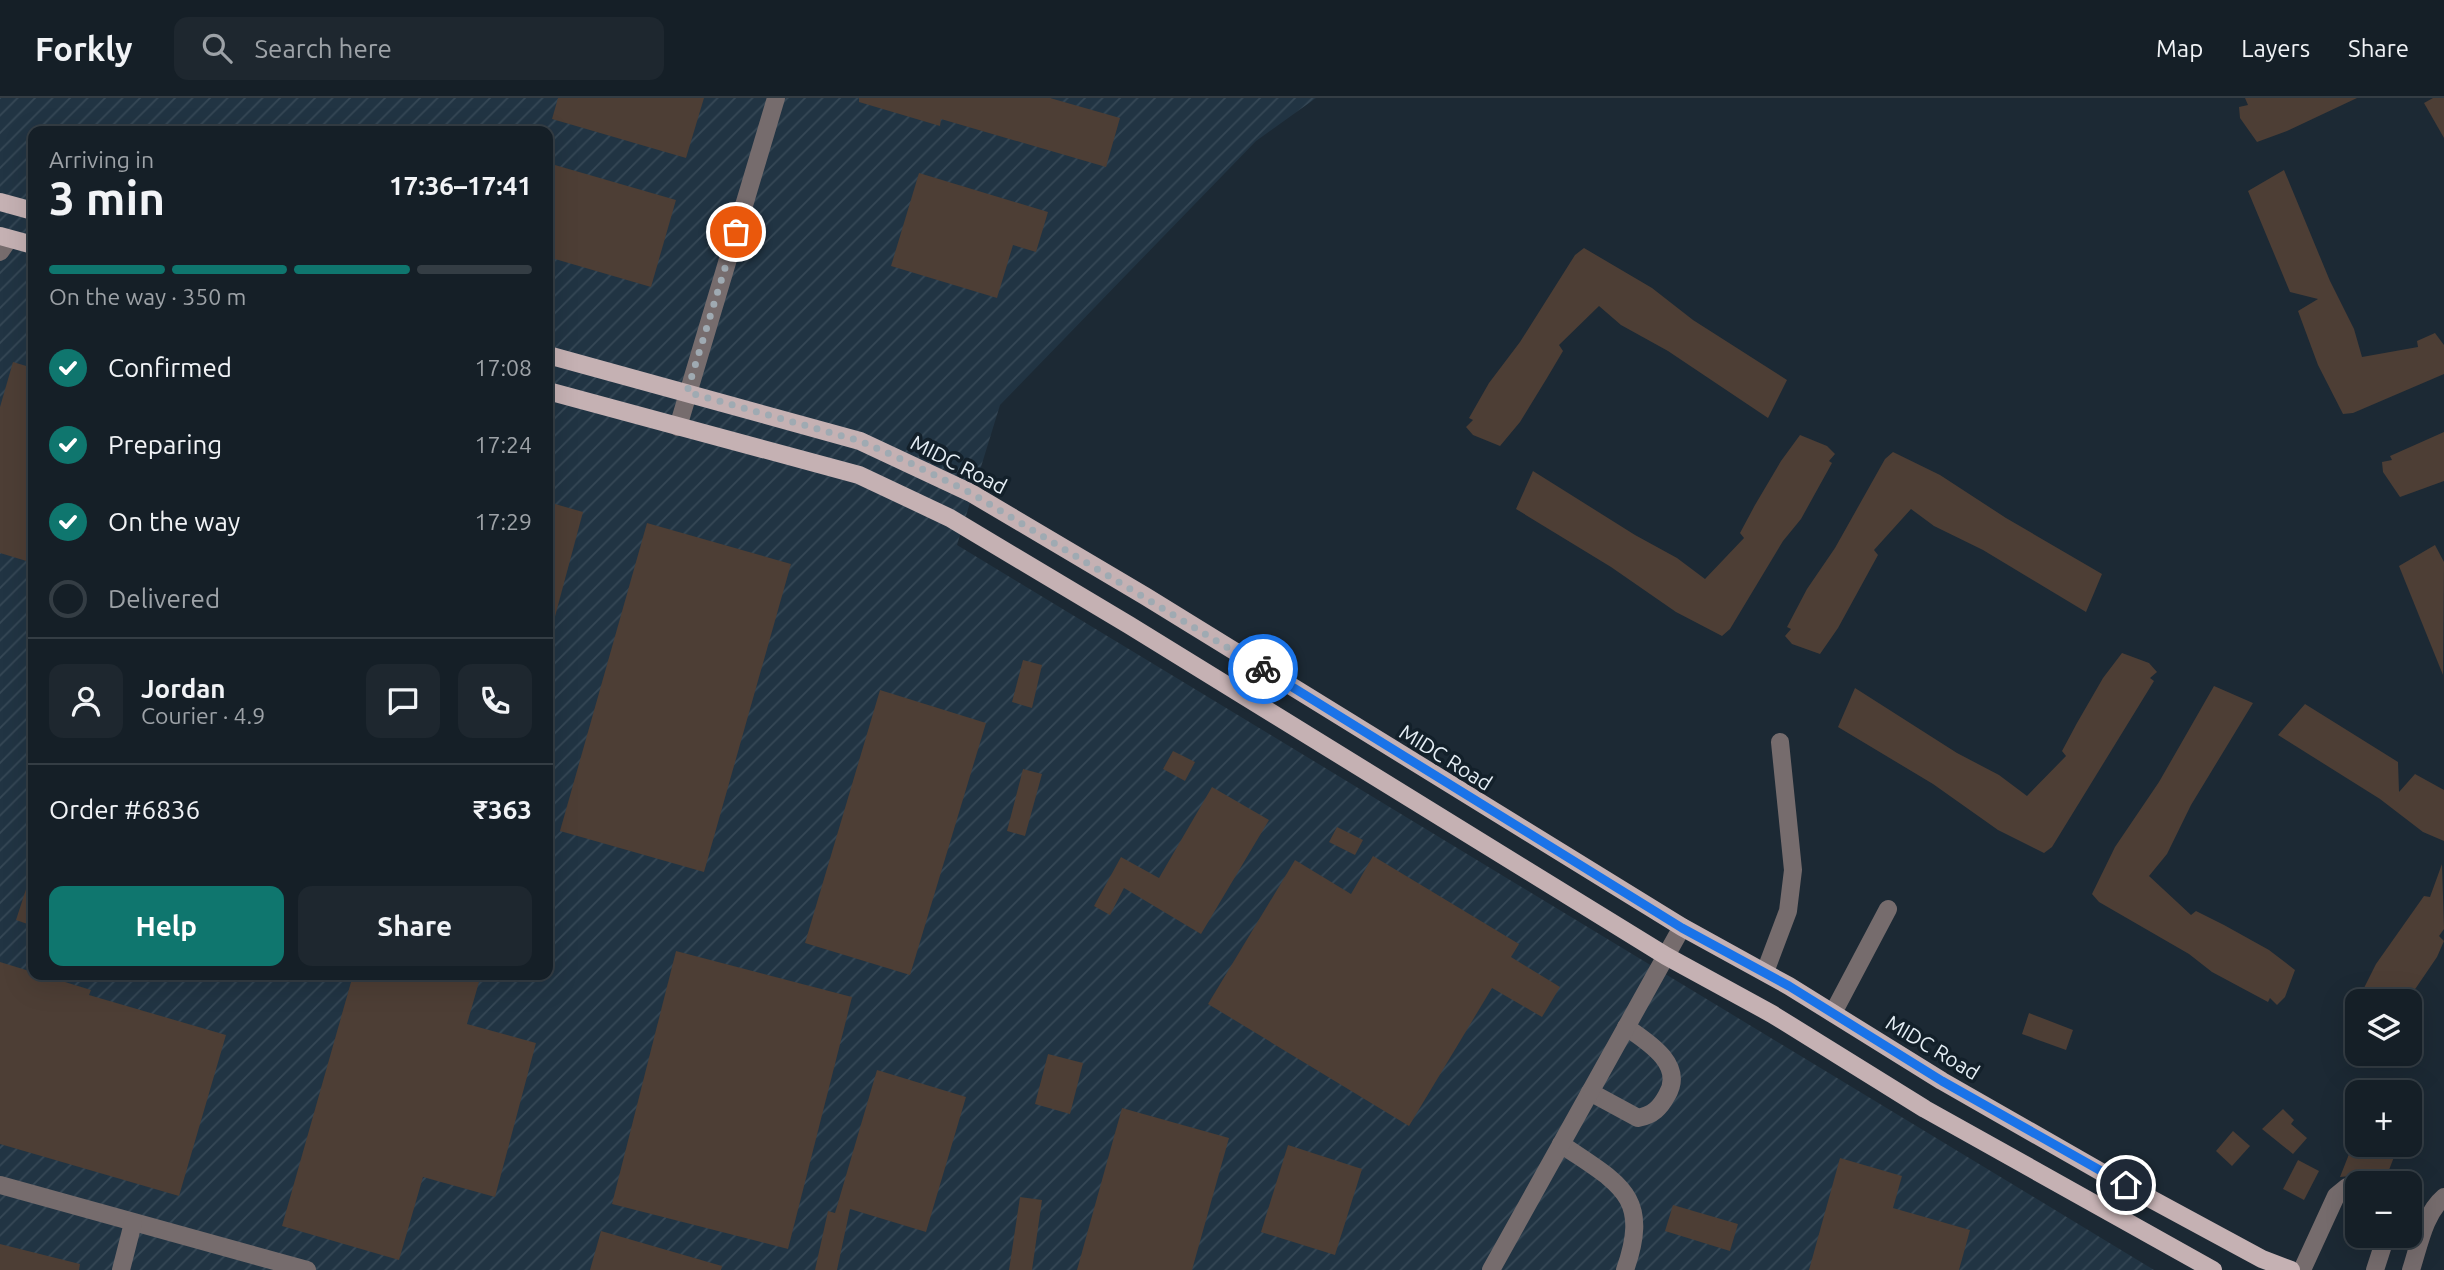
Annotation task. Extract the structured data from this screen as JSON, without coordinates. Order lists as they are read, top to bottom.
{
  "streets": {
    "main road": ["MIDC Road"]
  },
  "page": {
    "header": "Forkly",
    "search": "Search here",
    "nav": ["Map", "Layers", "Share"],
    "heading": ["3 min", "Arriving in", "17:36–17:41"],
    "panel": [
      "Jordan",
      "Courier · 4.9",
      "Order #6836",
      "₹363"
    ],
    "bar": "On the way · 350 m",
    "list": [
      ["Confirmed", "17:08"],
      ["Preparing", "17:24"],
      ["On the way", "17:29"],
      "Delivered"
    ],
    "buttons": ["Help", "Share"],
    "map_buttons": ["+", "−"]
  }
}
